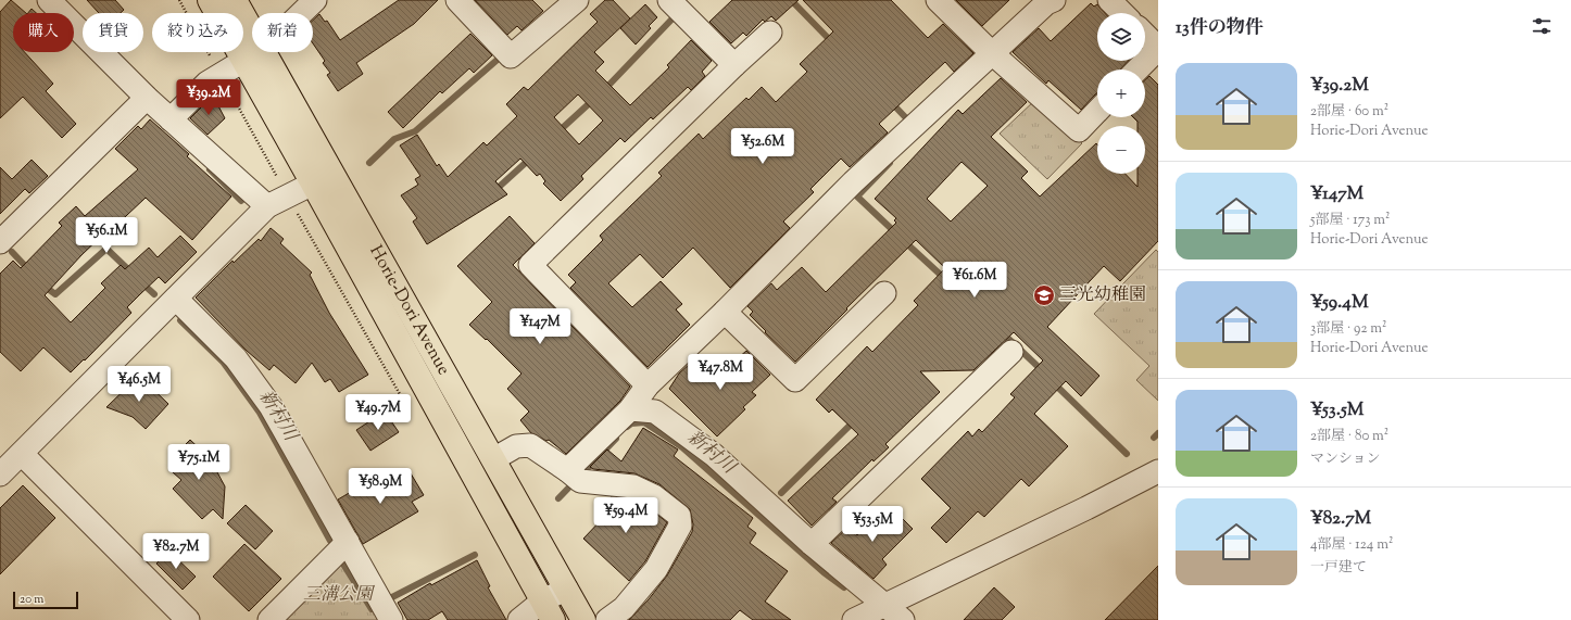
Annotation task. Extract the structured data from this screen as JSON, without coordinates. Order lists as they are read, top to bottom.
{
  "streets": {
    "highway": ["Horie-Dori Avenue"]
  },
  "water": ["新村川"],
  "parks": ["三溝公園"],
  "places": {
    "school or university": ["三光幼稚園"]
  },
  "scale_bar": "20 m",
  "page": {
    "heading": "13件の物件",
    "map_buttons": ["+", "−"],
    "chip": [
      "購入",
      "賃貸",
      "絞り込み",
      "新着"
    ],
    "list": [
      {
        "name": "¥39.2M",
        "note": "2部屋 · 60 m² · Horie-Dori Avenue"
      },
      {
        "name": "¥147M",
        "note": "5部屋 · 173 m² · Horie-Dori Avenue"
      },
      {
        "name": "¥59.4M",
        "note": "3部屋 · 92 m² · Horie-Dori Avenue"
      },
      {
        "name": "¥53.5M",
        "note": "2部屋 · 80 m² · マンション"
      },
      {
        "name": "¥82.7M",
        "note": "4部屋 · 124 m² · 一戸建て"
      }
    ],
    "price": [
      "¥39.2M",
      "¥52.6M",
      "¥56.1M",
      "¥61.6M",
      "¥147M",
      "¥47.8M",
      "¥46.5M",
      "¥49.7M",
      "¥75.1M",
      "¥58.9M",
      "¥59.4M",
      "¥53.5M",
      "¥82.7M"
    ],
    "scale": "20 m"
  }
}
